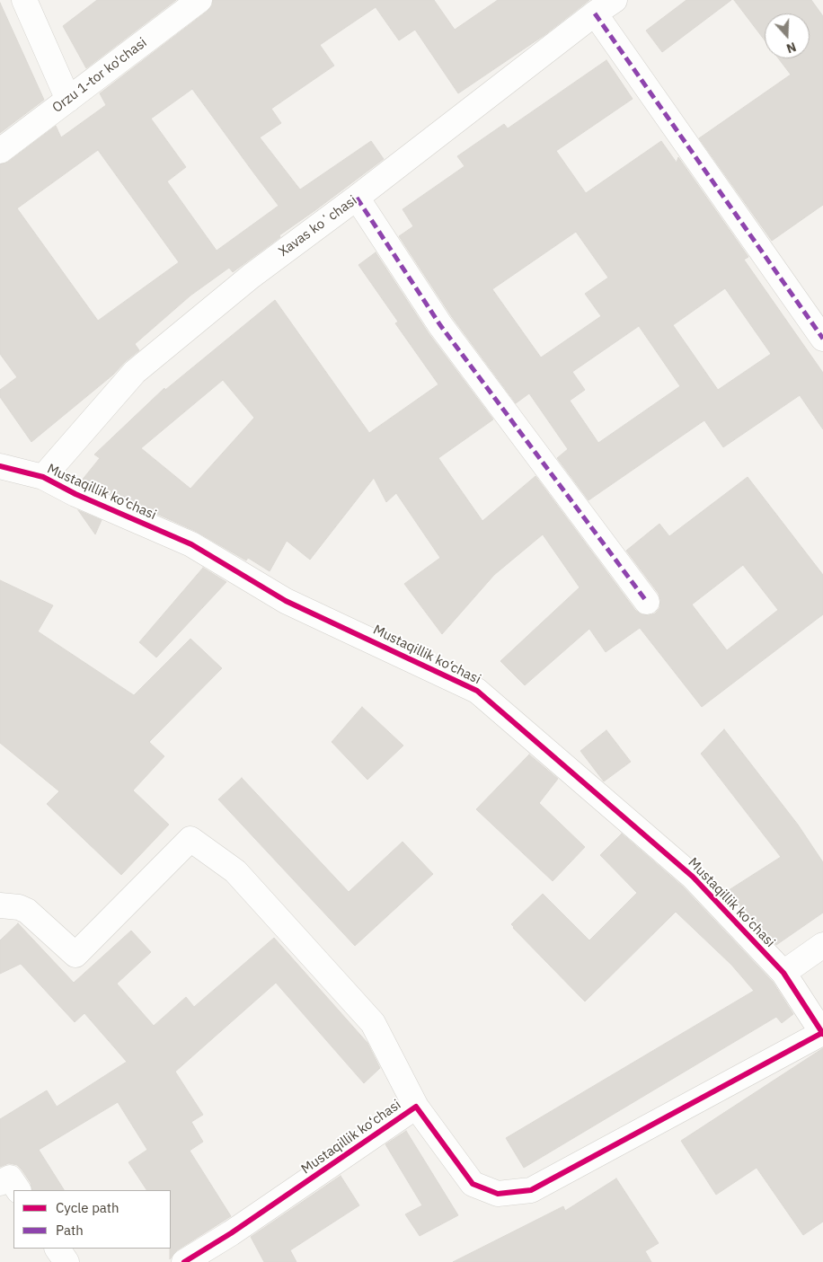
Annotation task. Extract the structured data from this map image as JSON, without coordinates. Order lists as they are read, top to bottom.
{
  "streets": {
    "street": ["Orzu 1-tor ko'chasi", "Xavas koʻchasi", "Mustaqillik ko‘chasi"]
  },
  "crossings": [
    ["Xavas koʻchasi", "Mustaqillik ko‘chasi"]
  ],
  "legend": ["Cycle path", "Path"],
  "north": "bottom"
}
